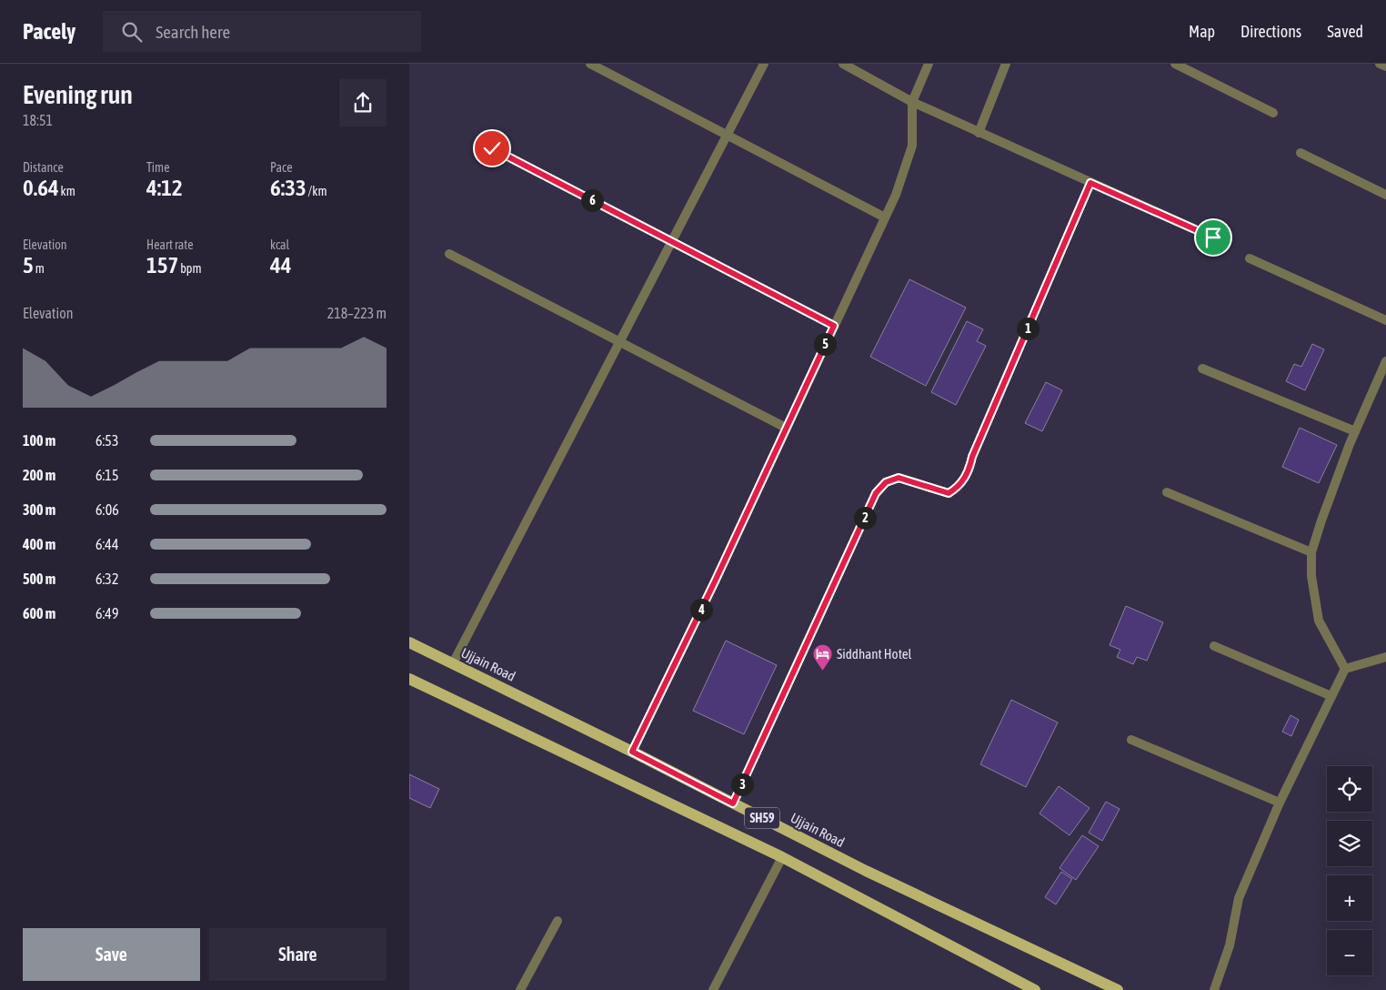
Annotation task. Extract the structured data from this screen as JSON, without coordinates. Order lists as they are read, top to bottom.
{
  "streets": {
    "main road": ["Ujjain Road", "SH59"]
  },
  "places": {
    "hotel": ["Siddhant Hotel"]
  },
  "page": {
    "header": "Pacely",
    "search": "Search here",
    "nav": ["Map", "Directions", "Saved"],
    "heading": ["Evening run", "18:51"],
    "stats": [
      ["Distance", "0.64 km"],
      ["Time", "4:12"],
      ["Pace", "6:33 /km"],
      ["Elevation", "5 m"],
      ["Heart rate", "157 bpm"],
      ["kcal", "44"]
    ],
    "pins": [
      "6",
      "1",
      "5",
      "2",
      "4",
      "3"
    ],
    "chart": ["Elevation", "218–223 m"],
    "list": [
      {
        "name": "100 m",
        "note": "6:53"
      },
      {
        "name": "200 m",
        "note": "6:15"
      },
      {
        "name": "300 m",
        "note": "6:06"
      },
      {
        "name": "400 m",
        "note": "6:44"
      },
      {
        "name": "500 m",
        "note": "6:32"
      },
      {
        "name": "600 m",
        "note": "6:49"
      }
    ],
    "map_buttons": ["+", "−"],
    "buttons": ["Save", "Share"]
  }
}
